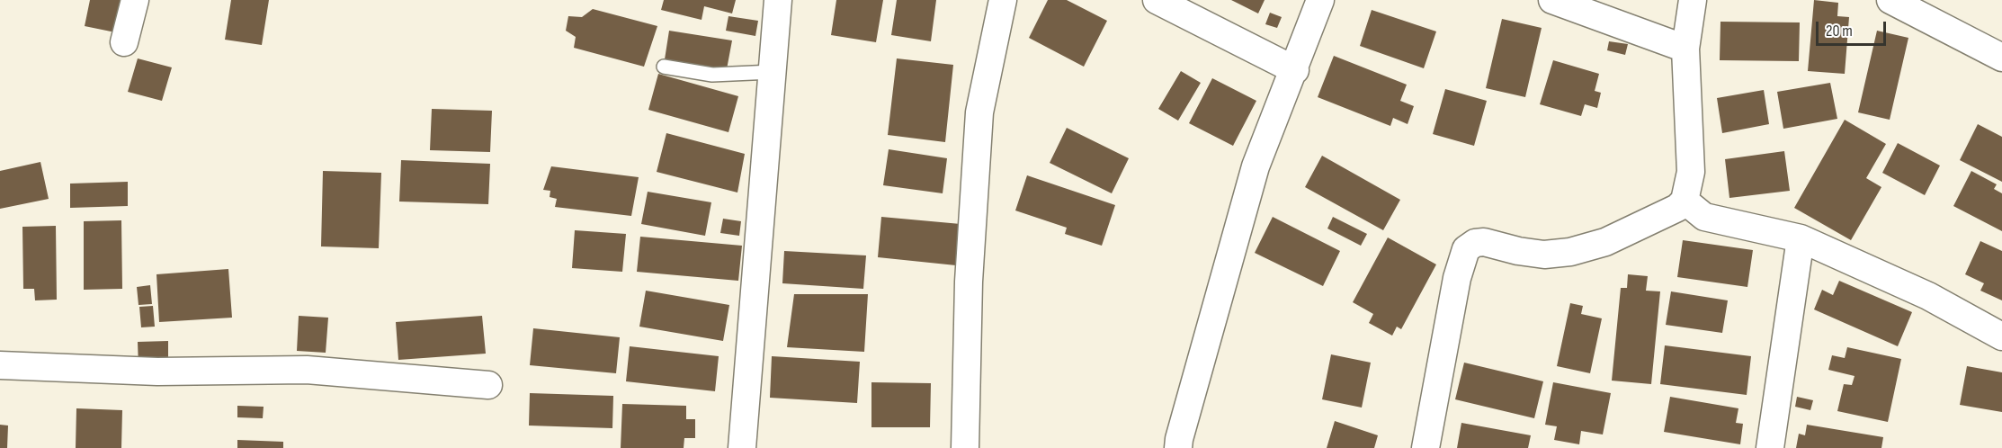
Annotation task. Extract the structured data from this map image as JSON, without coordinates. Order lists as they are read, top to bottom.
{
  "scale_bar": "20 m"
}
